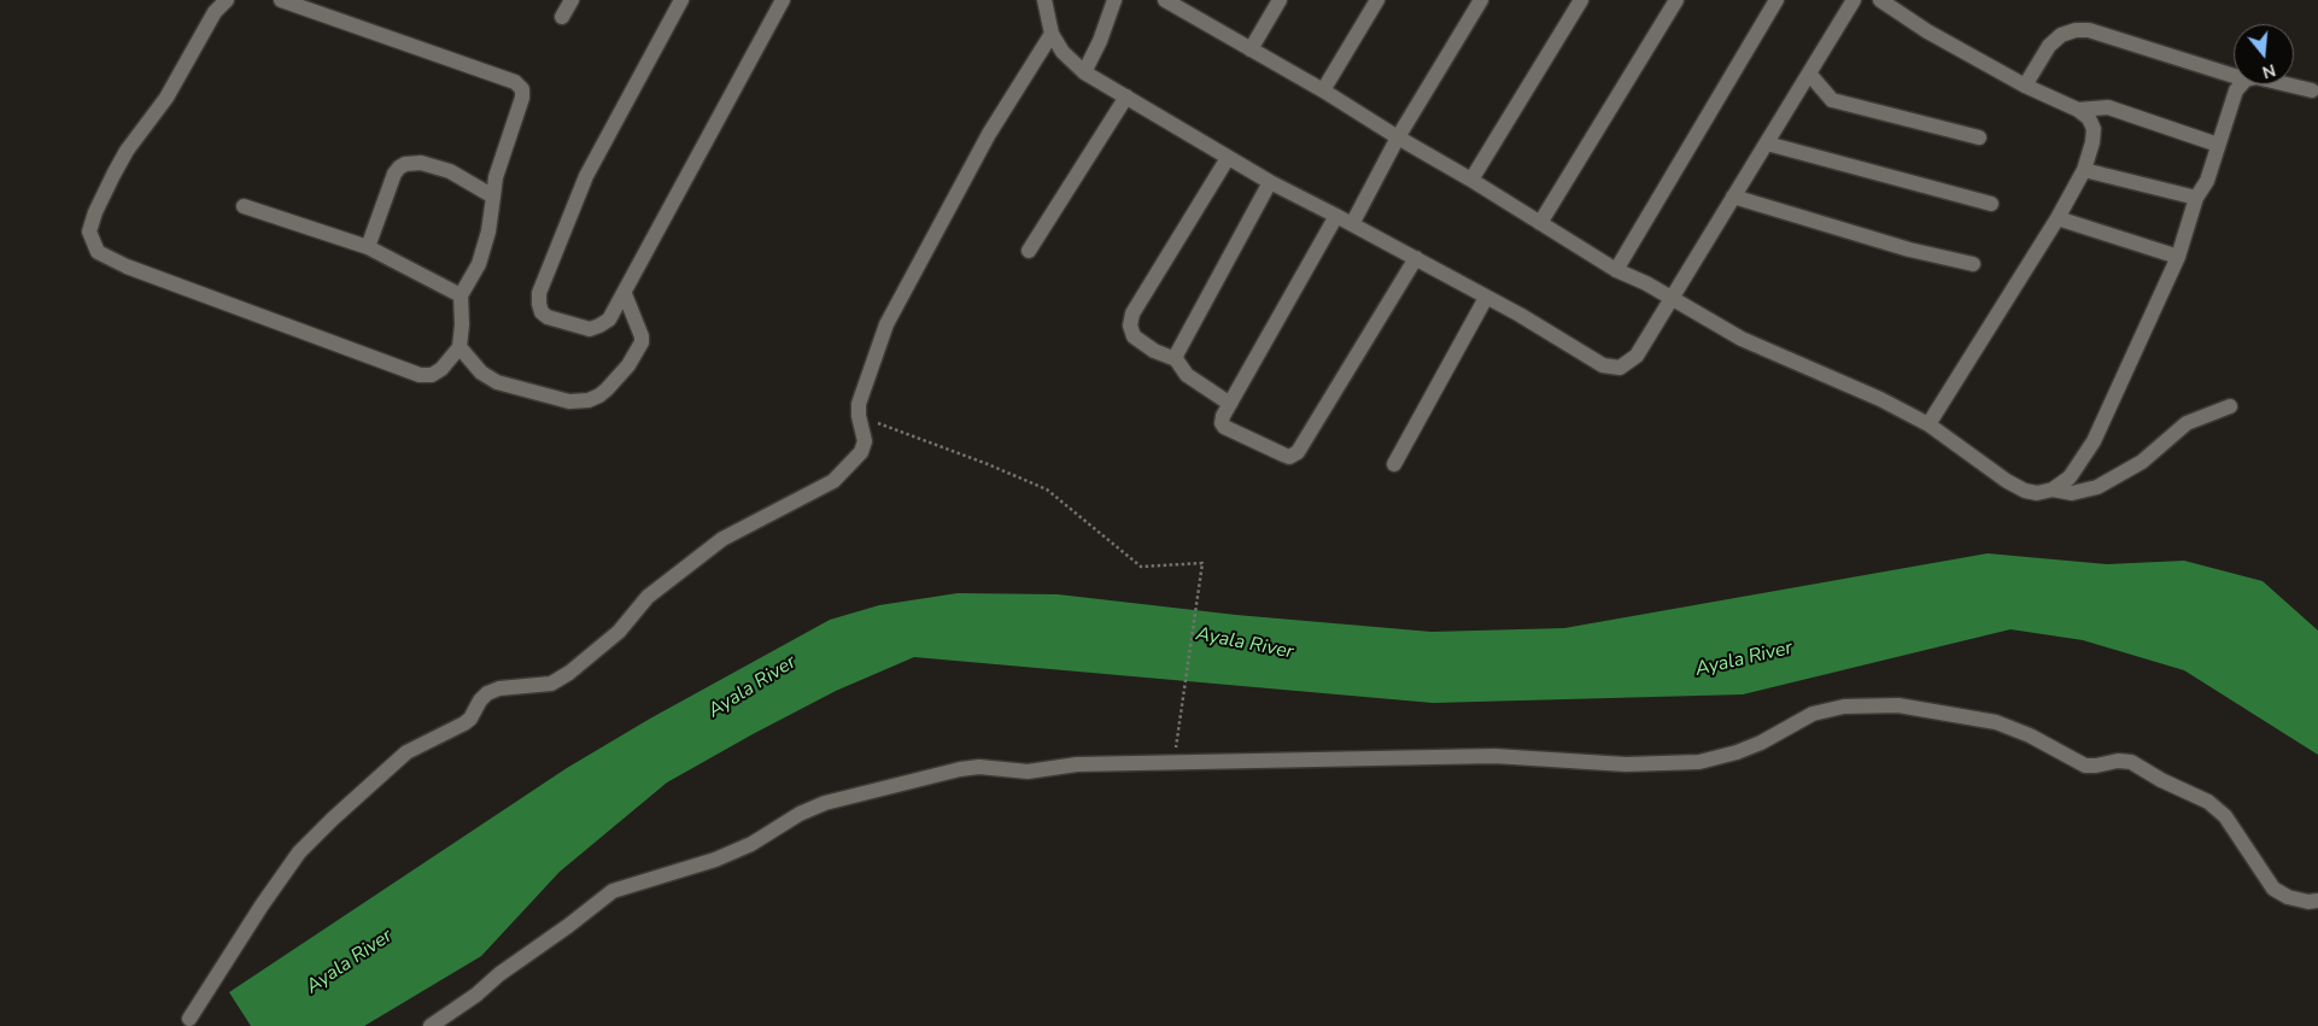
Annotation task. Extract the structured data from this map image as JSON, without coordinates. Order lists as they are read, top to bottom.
{
  "water": ["Ayala River"],
  "north": "bottom"
}
